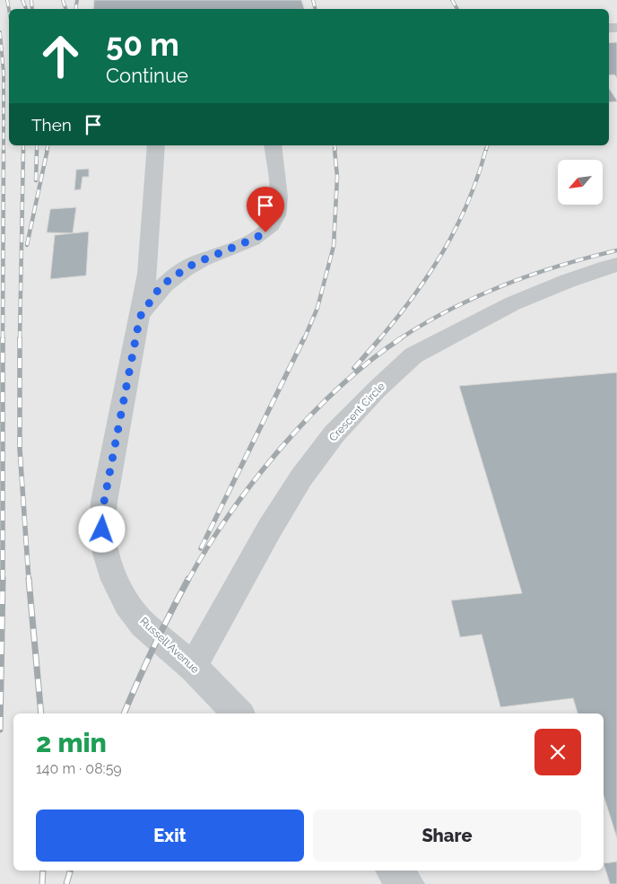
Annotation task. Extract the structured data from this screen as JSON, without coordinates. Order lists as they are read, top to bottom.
{
  "streets": {
    "street": ["Crescent Circle", "Russell Avenue"]
  },
  "crossings": [
    ["Crescent Circle", "Russell Avenue"]
  ],
  "north": "bottom left",
  "page": {
    "turn": ["50 m", "Continue"],
    "then": "Then",
    "heading": ["2 min", "140 m · 08:59"],
    "buttons": ["Exit", "Share"]
  }
}
